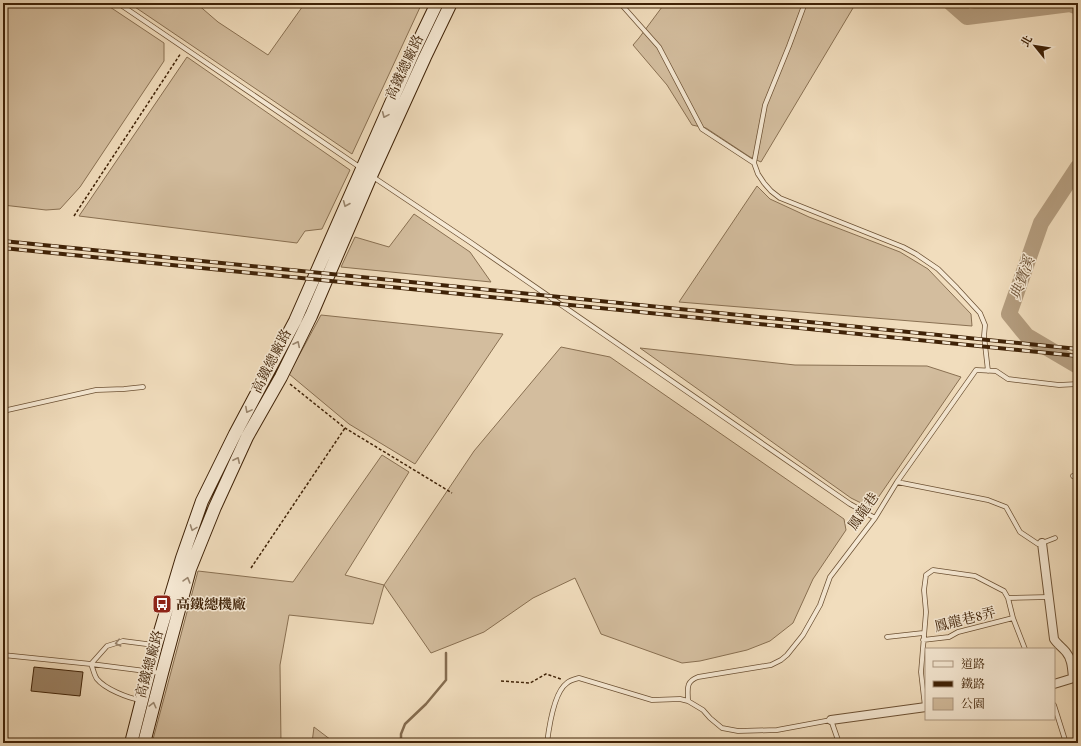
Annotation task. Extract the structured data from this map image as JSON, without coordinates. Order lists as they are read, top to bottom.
{
  "streets": {
    "street": ["高鐵總廠路"],
    "lane": ["鳳龍巷", "鳳龍巷8弄"]
  },
  "water": ["典寶溪"],
  "places": {
    "bus stop": ["高鐵總機廠"]
  },
  "legend": ["道路", "鐵路", "公園"],
  "north": "top left"
}
